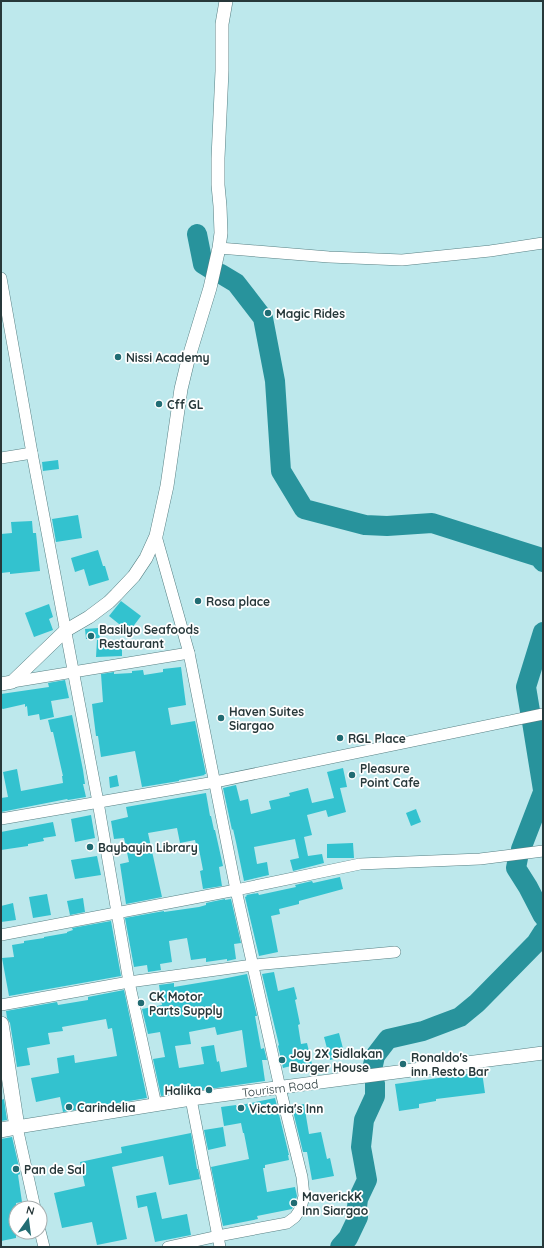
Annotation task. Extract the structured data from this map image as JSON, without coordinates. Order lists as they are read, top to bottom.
{
  "streets": {
    "street": ["Tourism Road"]
  },
  "places": [
    "Magic Rides",
    "Nissi Academy",
    "Cff GL",
    "Rosa place",
    "Basilyo Seafoods Restaurant",
    "Haven Suites Siargao",
    "RGL Place",
    "Pleasure Point Cafe",
    "Baybayin Library",
    "CK Motor Parts Supply",
    "Joy 2X Sidlakan Burger House",
    "Ronaldo's inn Resto Bar",
    "Halika",
    "Carindelia",
    "Victoria's Inn",
    "Pan de Sal",
    "MaverickK Inn Siargao"
  ],
  "north": "top"
}
